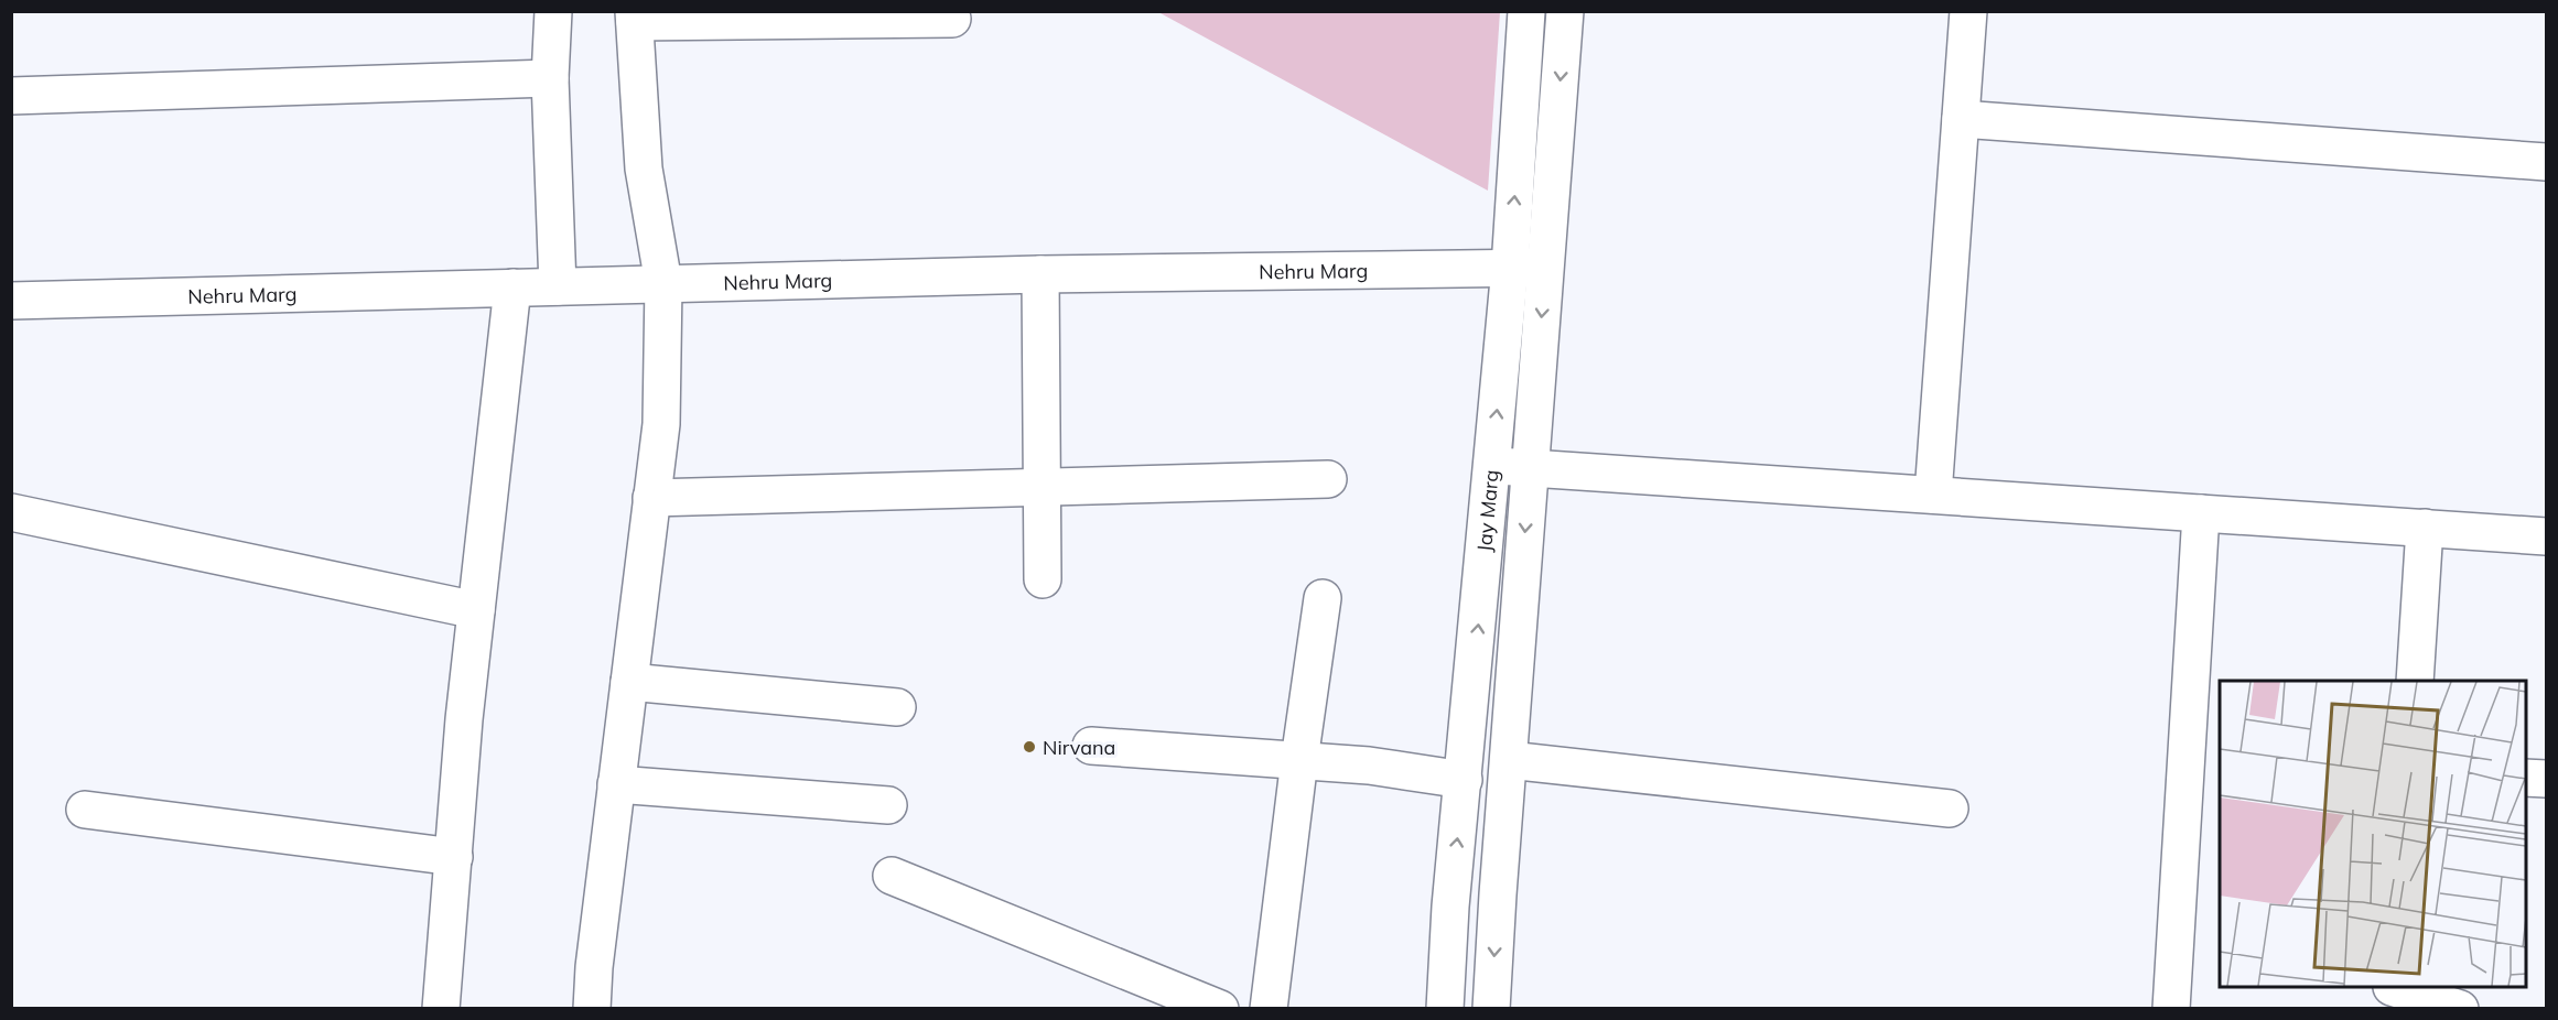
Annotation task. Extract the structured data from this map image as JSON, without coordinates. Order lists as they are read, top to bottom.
{
  "streets": {
    "street": ["Nehru Marg", "Jay Marg"]
  },
  "crossings": [
    ["Nehru Marg", "Jay Marg"]
  ],
  "places": ["Nirvana"]
}
